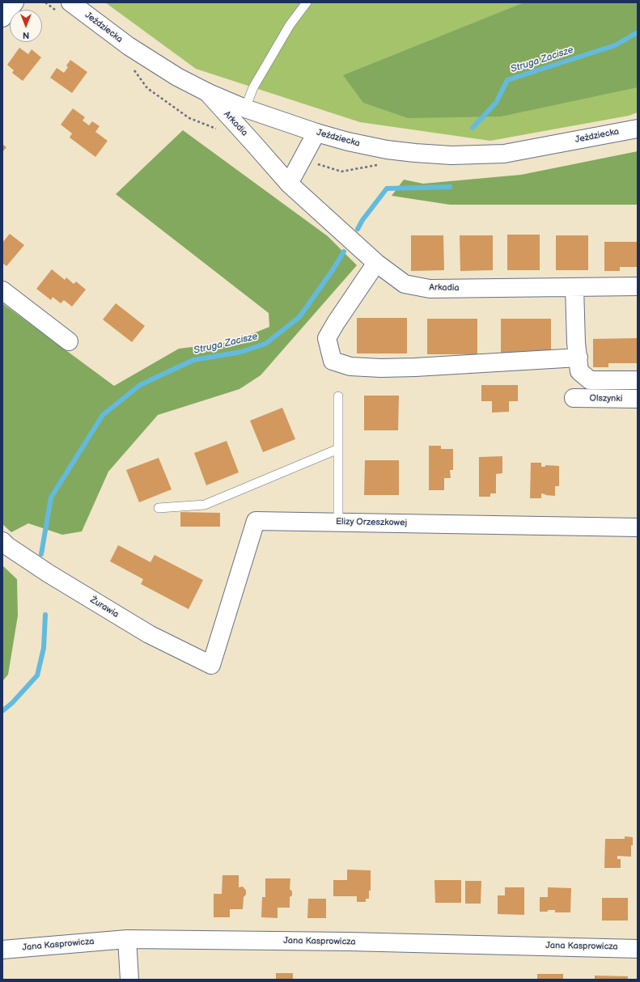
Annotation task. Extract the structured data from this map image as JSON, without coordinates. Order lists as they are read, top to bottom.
{
  "streets": {
    "street": [
      "Jeździecka",
      "Arkadia",
      "Olszynki",
      "Elizy Orzeszkowej",
      "Żurawia",
      "Jana Kasprowicza"
    ]
  },
  "crossings": [
    ["Jeździecka", "Arkadia"],
    ["Elizy Orzeszkowej", "Żurawia"]
  ],
  "water": ["Struga Zacisze"],
  "north": "bottom"
}
